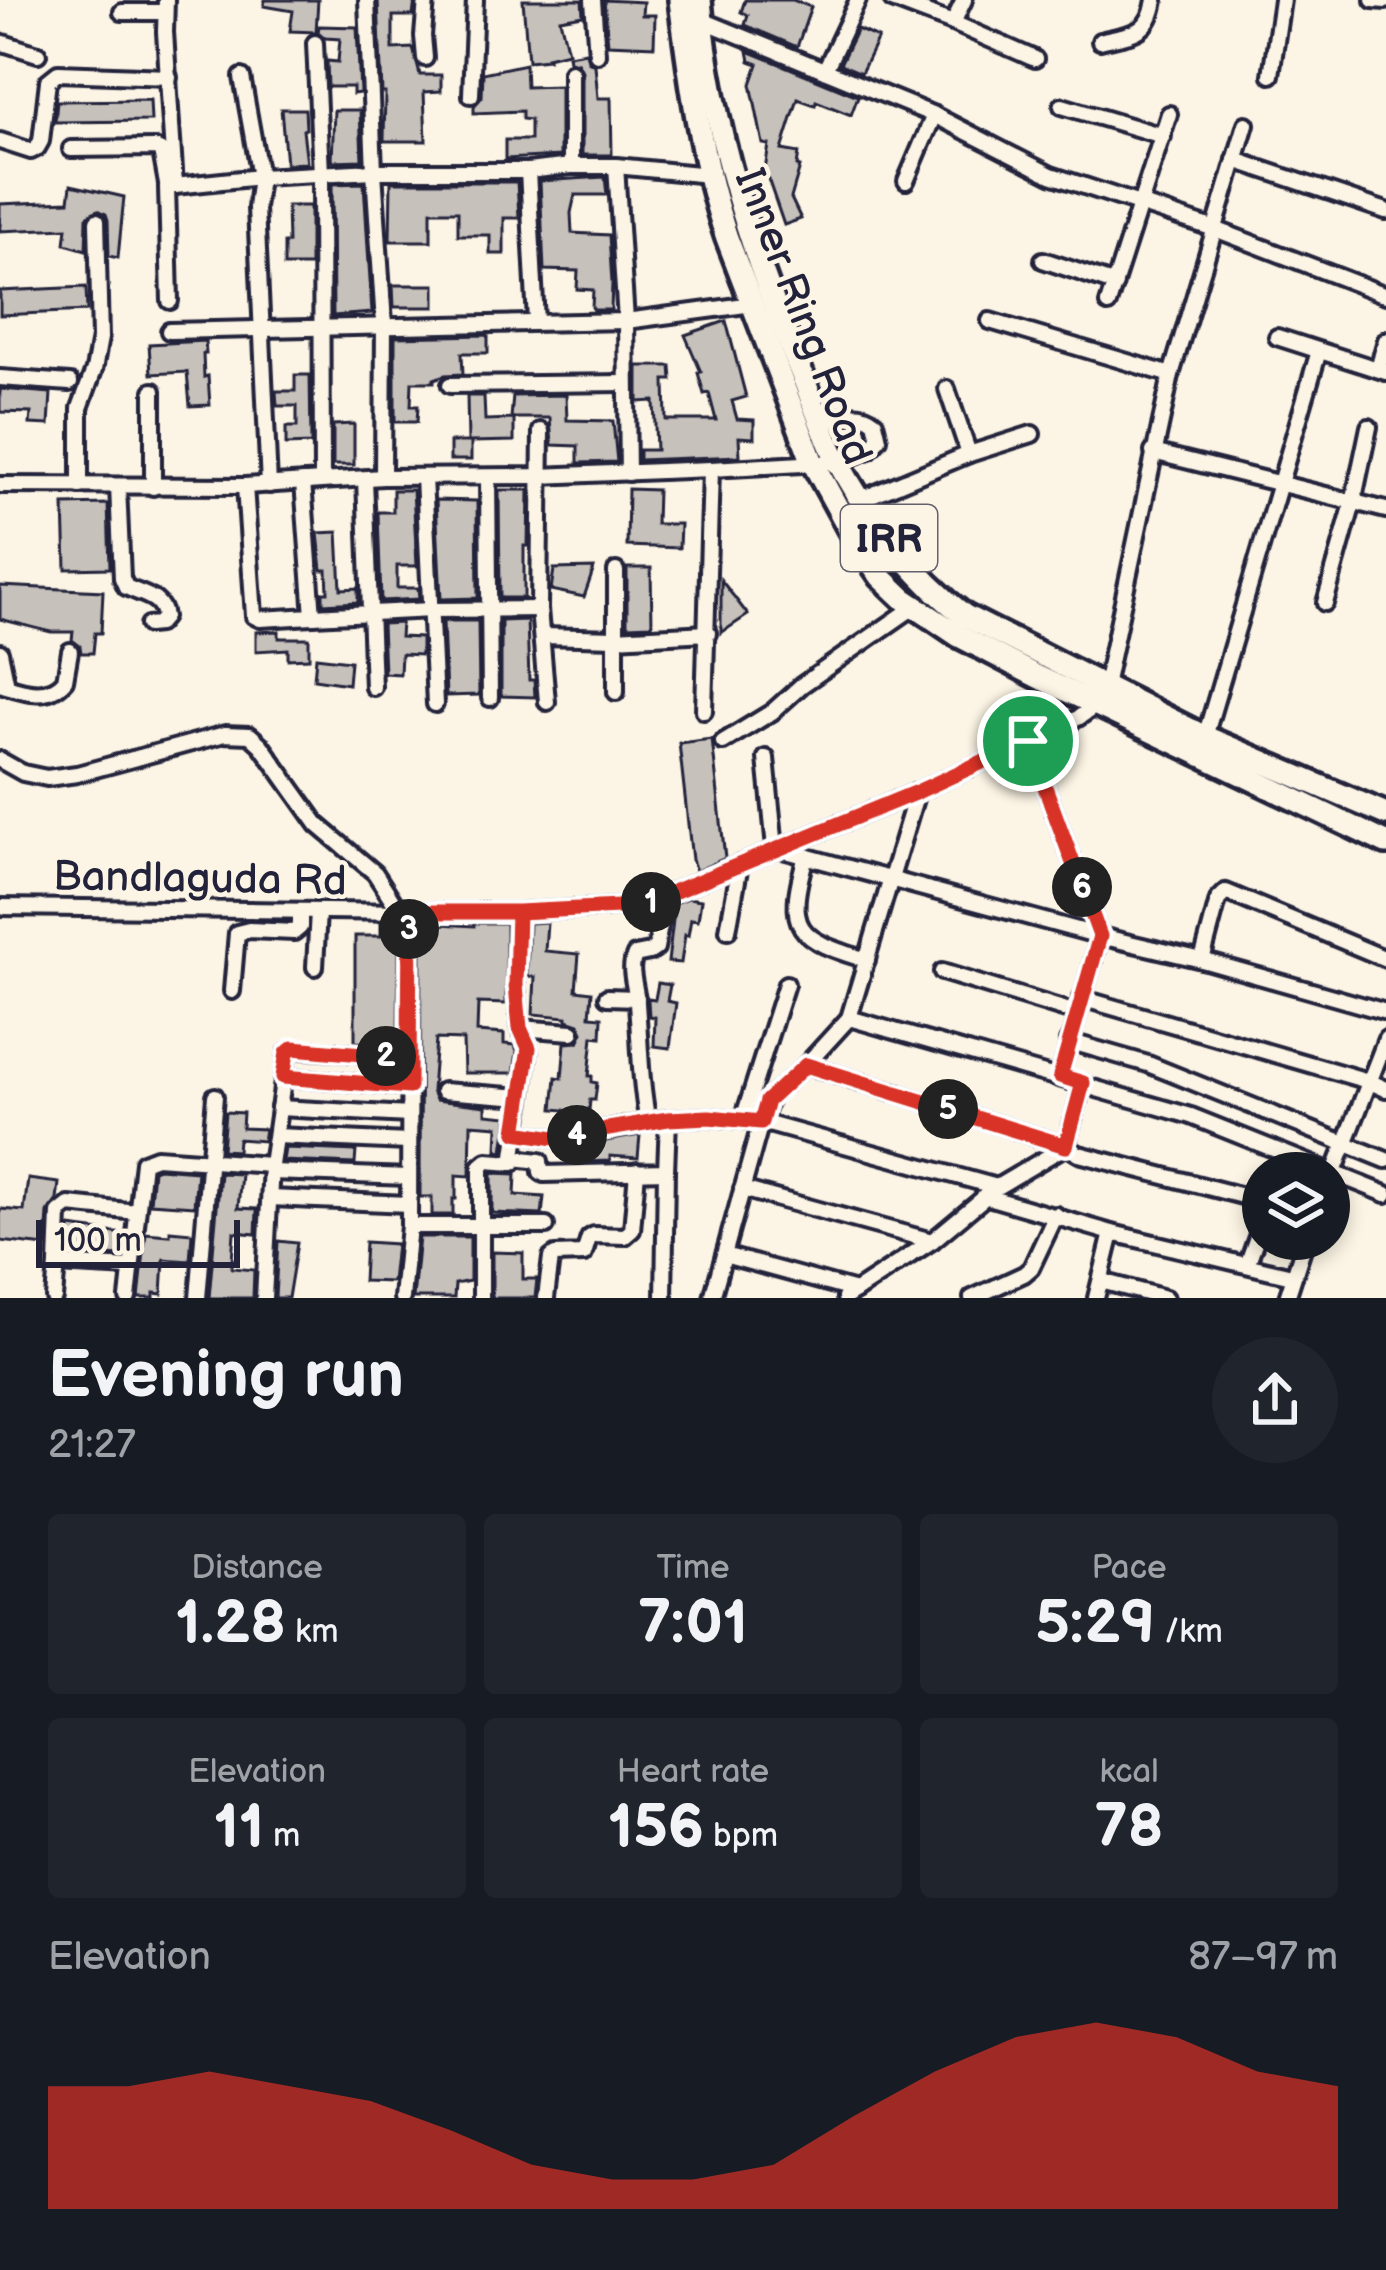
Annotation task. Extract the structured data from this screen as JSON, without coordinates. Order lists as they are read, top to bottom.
{
  "streets": {
    "highway": ["Inner Ring Road", "IRR"],
    "street": ["Bandlaguda Rd"]
  },
  "crossings": [
    ["Inner Ring Road", "Bandlaguda Rd"]
  ],
  "scale_bar": "100 m",
  "page": {
    "pins": [
      "6",
      "1",
      "3",
      "2",
      "5",
      "4"
    ],
    "scale": "100 m",
    "heading": ["Evening run", "21:27"],
    "stats": [
      ["Distance", "1.28 km"],
      ["Time", "7:01"],
      ["Pace", "5:29 /km"],
      ["Elevation", "11 m"],
      ["Heart rate", "156 bpm"],
      ["kcal", "78"]
    ],
    "chart": ["Elevation", "87–97 m"]
  }
}
